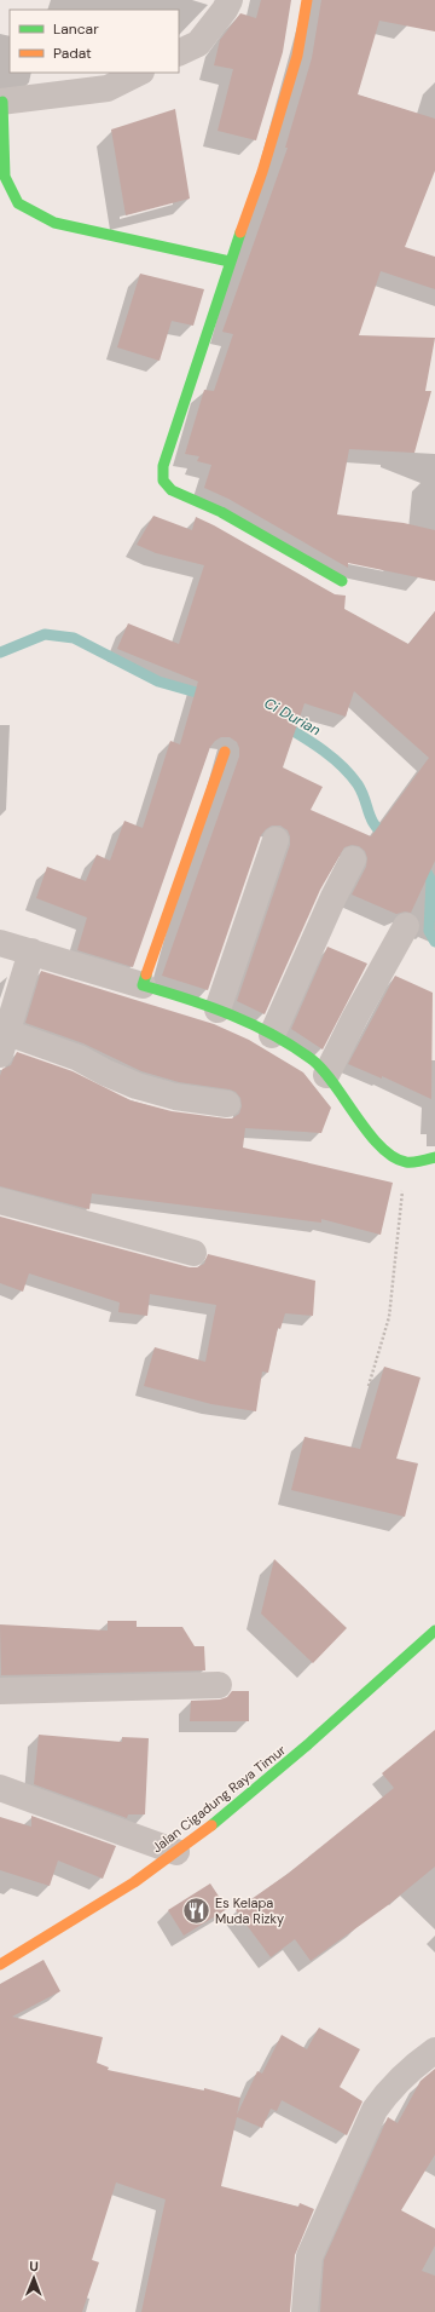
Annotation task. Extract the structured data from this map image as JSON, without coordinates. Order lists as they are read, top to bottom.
{
  "streets": {
    "street": ["Jalan Cigadung Raya Timur"]
  },
  "water": ["Ci Durian"],
  "places": {
    "restaurant": ["Es Kelapa Muda Rizky"]
  },
  "legend": ["Lancar", "Padat"],
  "north": "top"
}
